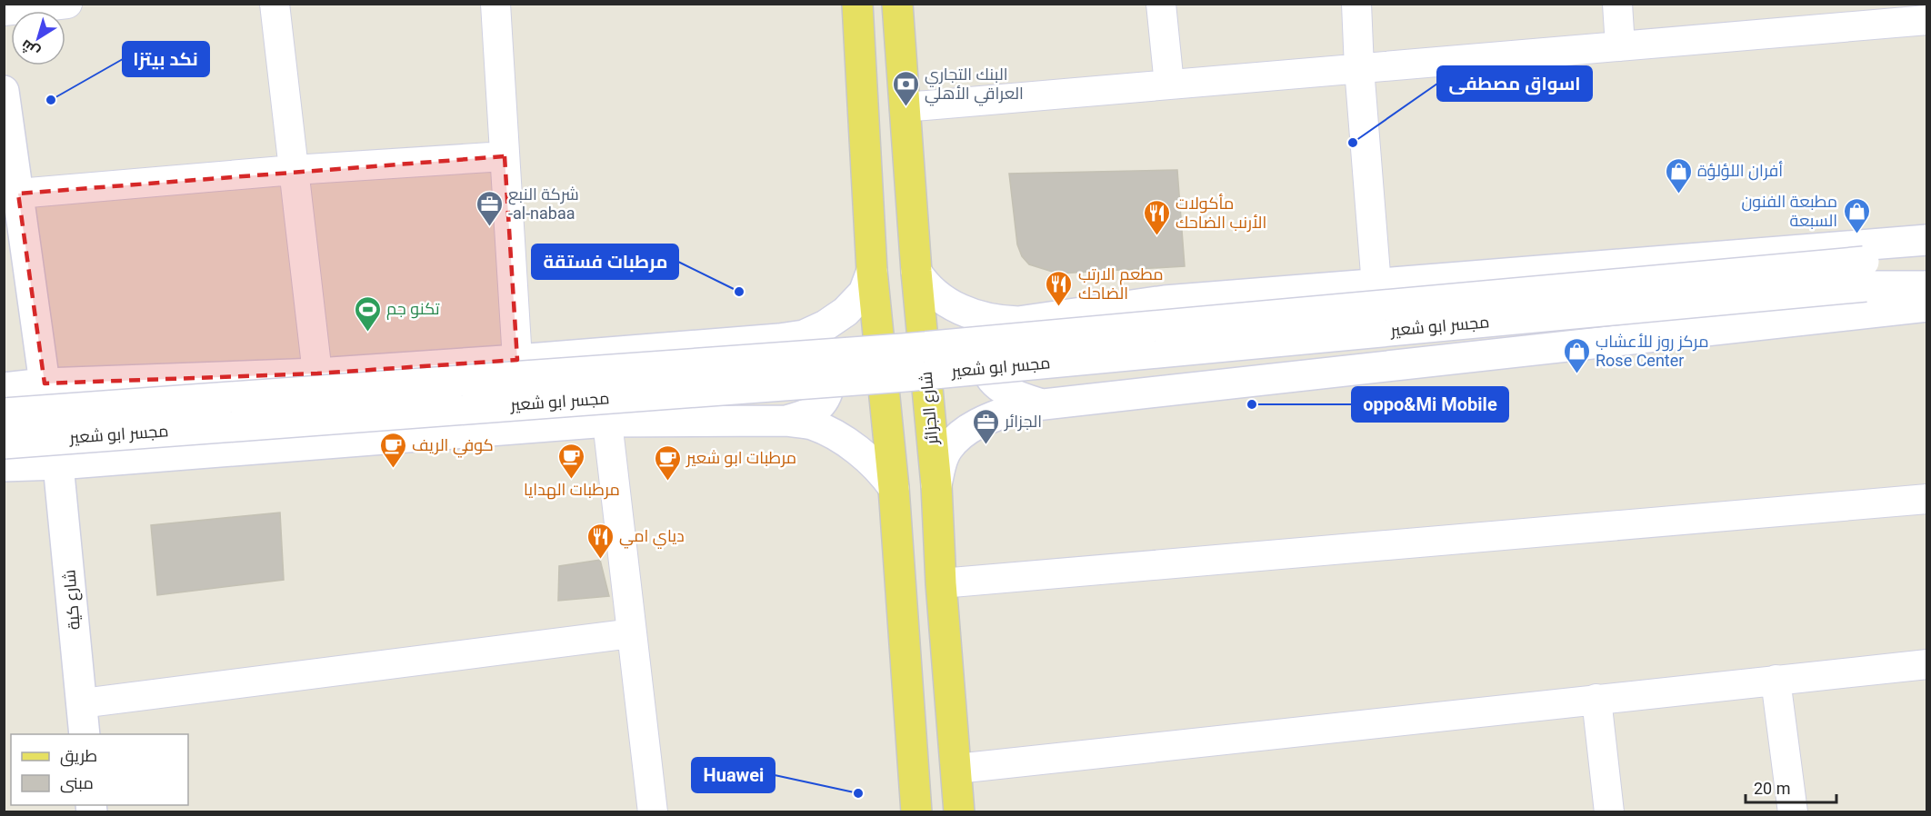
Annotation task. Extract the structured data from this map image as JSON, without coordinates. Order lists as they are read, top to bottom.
{
  "streets": {
    "main road": ["مجسر ابو شعير", "شارع الجزائر", "شارع كية"]
  },
  "places": {
    "other": [
      "نكد بيتزا",
      "اسواق مصطفى",
      "مرطبات فستقة",
      "oppo&Mi Mobile",
      "Huawei"
    ],
    "bank": ["البنك التجاري العراقي الأهلي"],
    "shop": ["أفران اللؤلؤة", "مطبعة الفنون السبعة", "مركز روز للأعشاب Rose Center"],
    "office": ["شركة النبع -al-nabaa", "الجزائر"],
    "restaurant": ["مأكولات الأرنب الضاحك", "مطعم الارتب الضاحك", "دياي امي"],
    "sports": ["تكنو جم"],
    "cafe": ["كوفي الريف", "مرطبات الهدايا", "مرطبات ابو شعير"]
  },
  "legend": ["طريق", "مبنى"],
  "scale_bar": "20 m",
  "north": "bottom left"
}
